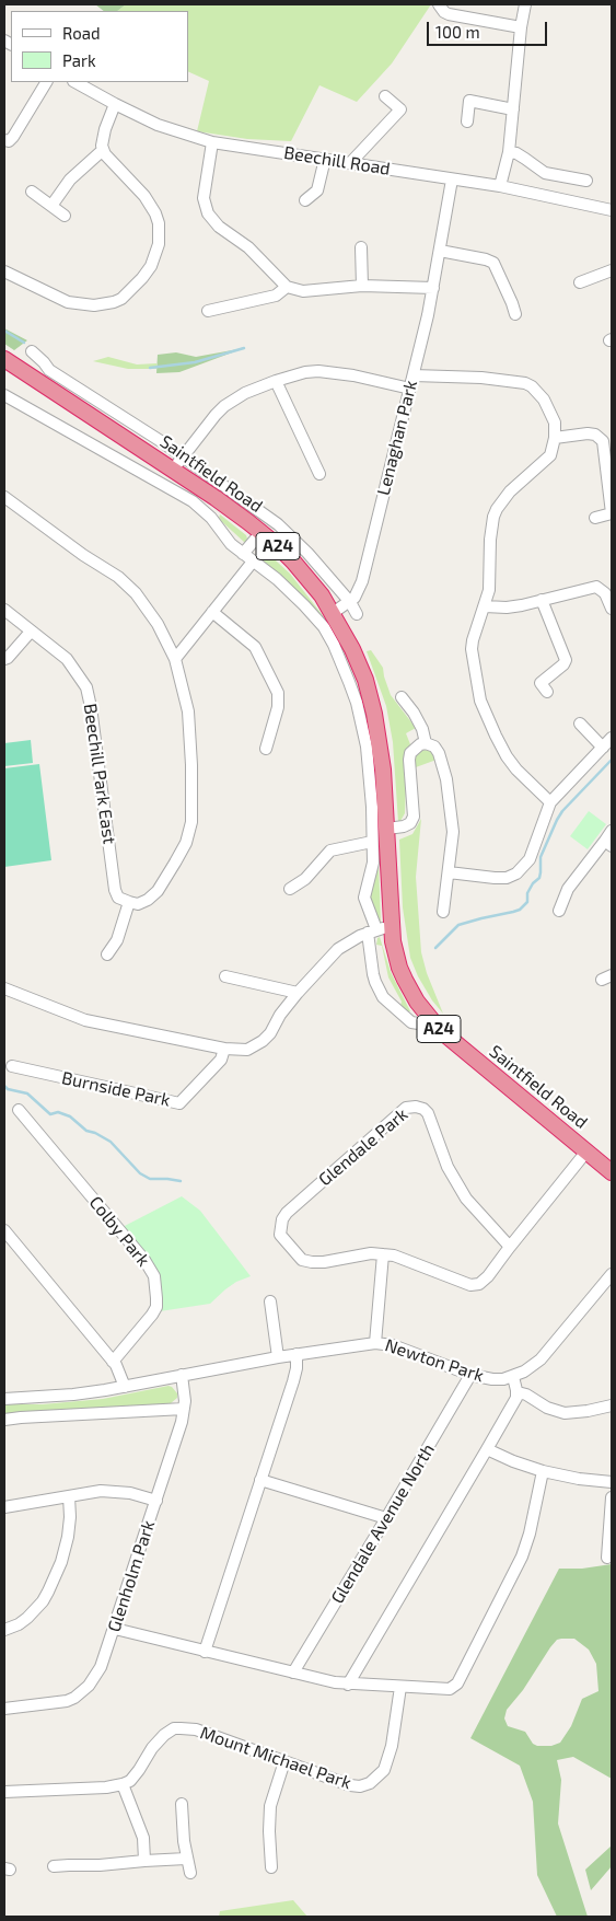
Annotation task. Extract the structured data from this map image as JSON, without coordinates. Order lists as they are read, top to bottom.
{
  "streets": {
    "highway": ["Saintfield Road", "A24"],
    "street": [
      "Beechill Road",
      "Lenaghan Park",
      "Beechill Park East",
      "Burnside Park",
      "Glendale Park",
      "Colby Park",
      "Newton Park",
      "Glendale Avenue North",
      "Glenholm Park",
      "Mount Michael Park"
    ]
  },
  "crossings": [
    ["Beechill Road", "Lenaghan Park"],
    ["Lenaghan Park", "Saintfield Road"],
    ["Saintfield Road", "Glendale Park"],
    ["Newton Park", "Glendale Avenue North"],
    ["Newton Park", "Glenholm Park"]
  ],
  "legend": ["Road", "Park"],
  "scale_bar": "100 m"
}
